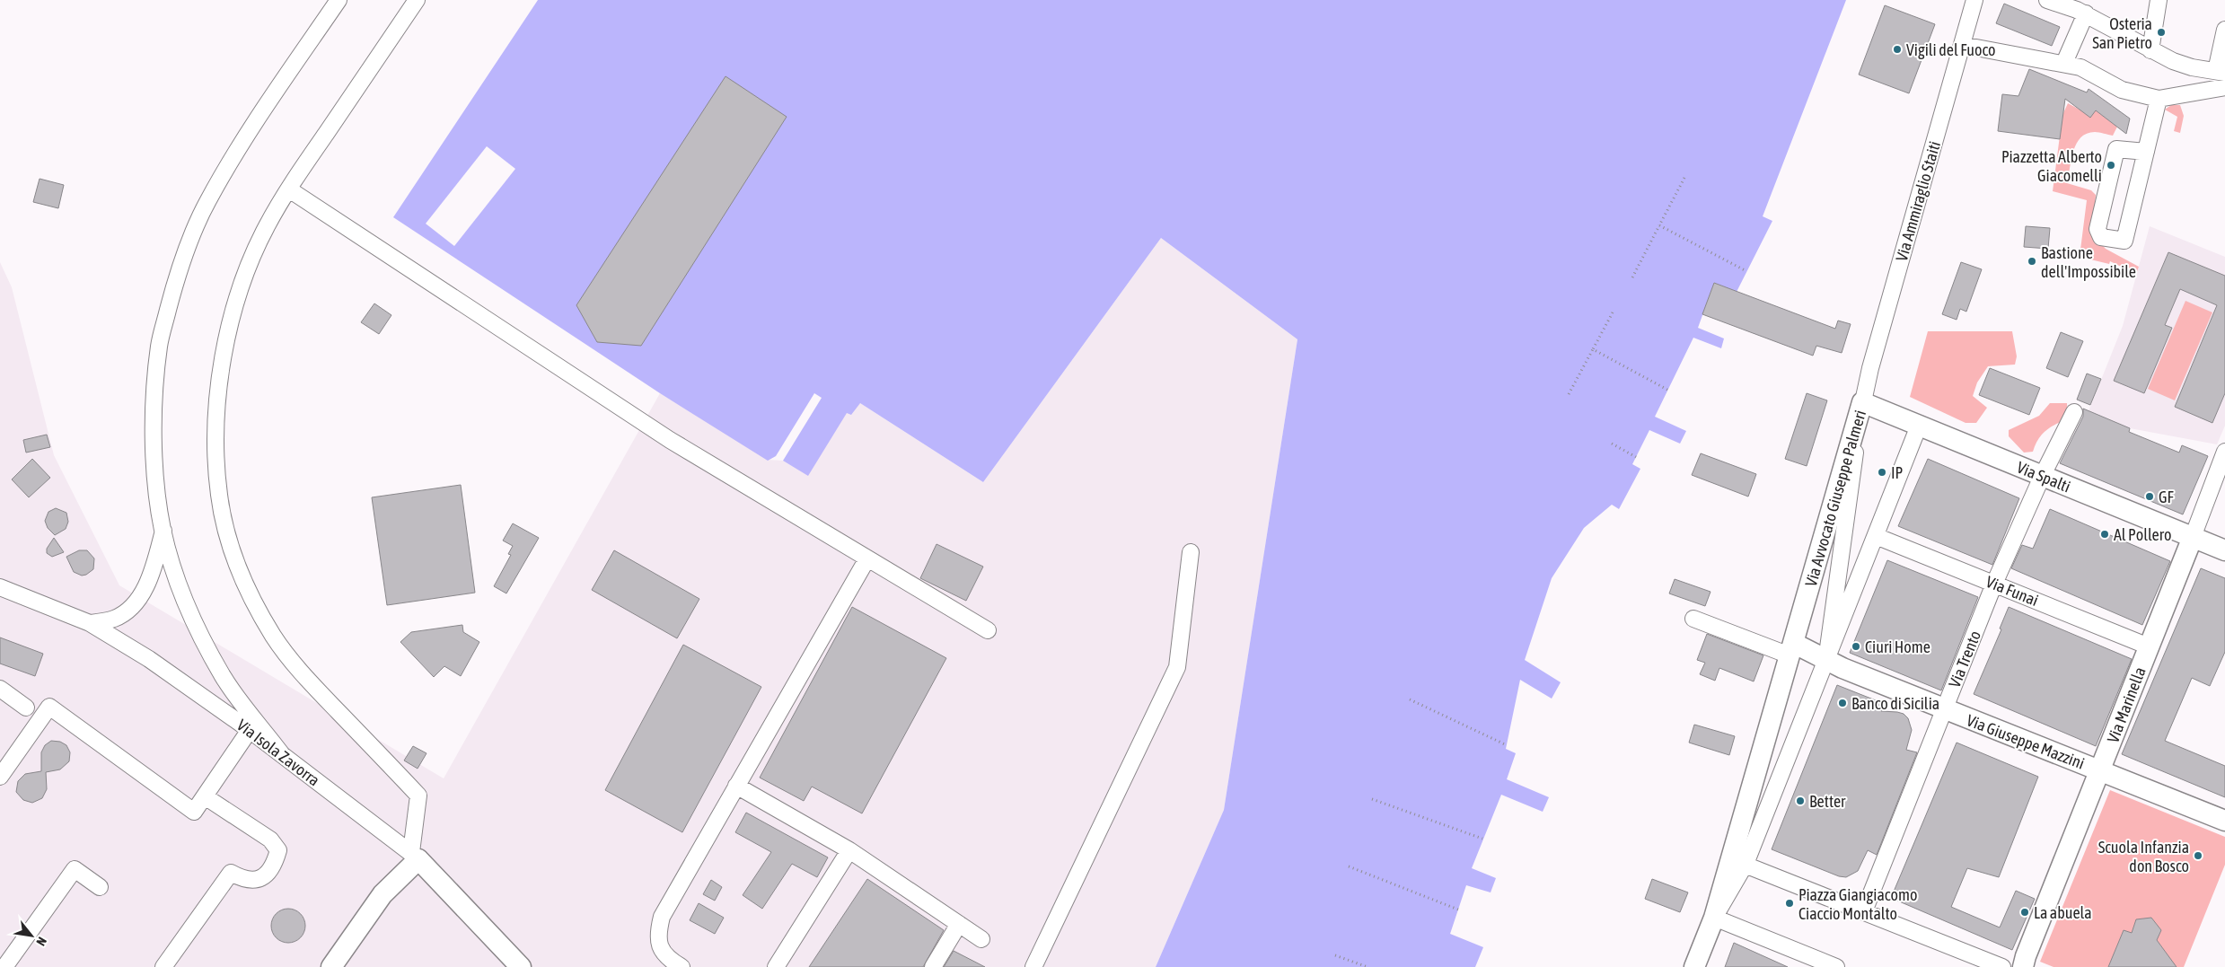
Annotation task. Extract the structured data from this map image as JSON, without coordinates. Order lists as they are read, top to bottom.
{
  "streets": {
    "main road": [
      "Via Spalti",
      "Via Avvocato Giuseppe Palmeri",
      "Via Marinella",
      "Via Giuseppe Mazzini",
      "Via Isola Zavorra"
    ],
    "street": ["Via Ammiraglio Staiti", "Via Funai", "Via Trento"]
  },
  "crossings": [
    ["Via Ammiraglio Staiti", "Via Spalti"],
    ["Via Ammiraglio Staiti", "Via Avvocato Giuseppe Palmeri"],
    ["Via Spalti", "Via Avvocato Giuseppe Palmeri"],
    ["Via Spalti", "Via Trento"],
    ["Via Spalti", "Via Marinella"],
    ["Via Avvocato Giuseppe Palmeri", "Via Funai"],
    ["Via Avvocato Giuseppe Palmeri", "Via Giuseppe Mazzini"],
    ["Via Funai", "Via Trento"],
    ["Via Funai", "Via Marinella"],
    ["Via Trento", "Via Giuseppe Mazzini"],
    ["Via Marinella", "Via Giuseppe Mazzini"]
  ],
  "places": [
    "Osteria San Pietro",
    "Vigili del Fuoco",
    "Piazzetta Alberto Giacomelli",
    "Bastione dell'Impossibile",
    "IP",
    "GF",
    "Al Pollero",
    "Ciuri Home",
    "Banco di Sicilia",
    "Better",
    "Scuola Infanzia don Bosco",
    "Piazza Giangiacomo Ciaccio Montalto",
    "La abuela"
  ],
  "north": "bottom right"
}
